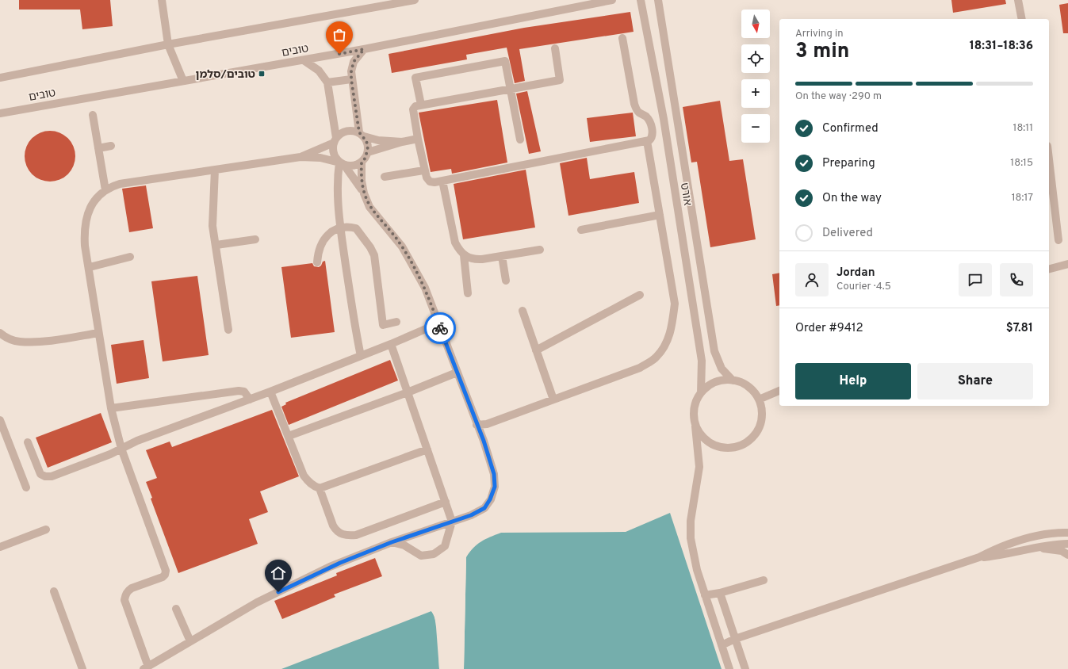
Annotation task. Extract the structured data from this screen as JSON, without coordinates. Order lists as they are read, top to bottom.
{
  "streets": {
    "street": ["טובים", "אורט"]
  },
  "places": {
    "transit": ["טובים/סלמן"]
  },
  "north": "bottom",
  "page": {
    "map_buttons": ["+", "−"],
    "heading": ["3 min", "Arriving in", "18:31–18:36"],
    "panel": [
      "Jordan",
      "Courier · 4.5",
      "Order #9412",
      "$7.81"
    ],
    "bar": "On the way · 290 m",
    "list": [
      ["Confirmed", "18:11"],
      ["Preparing", "18:15"],
      ["On the way", "18:17"],
      "Delivered"
    ],
    "buttons": ["Help", "Share"]
  }
}
